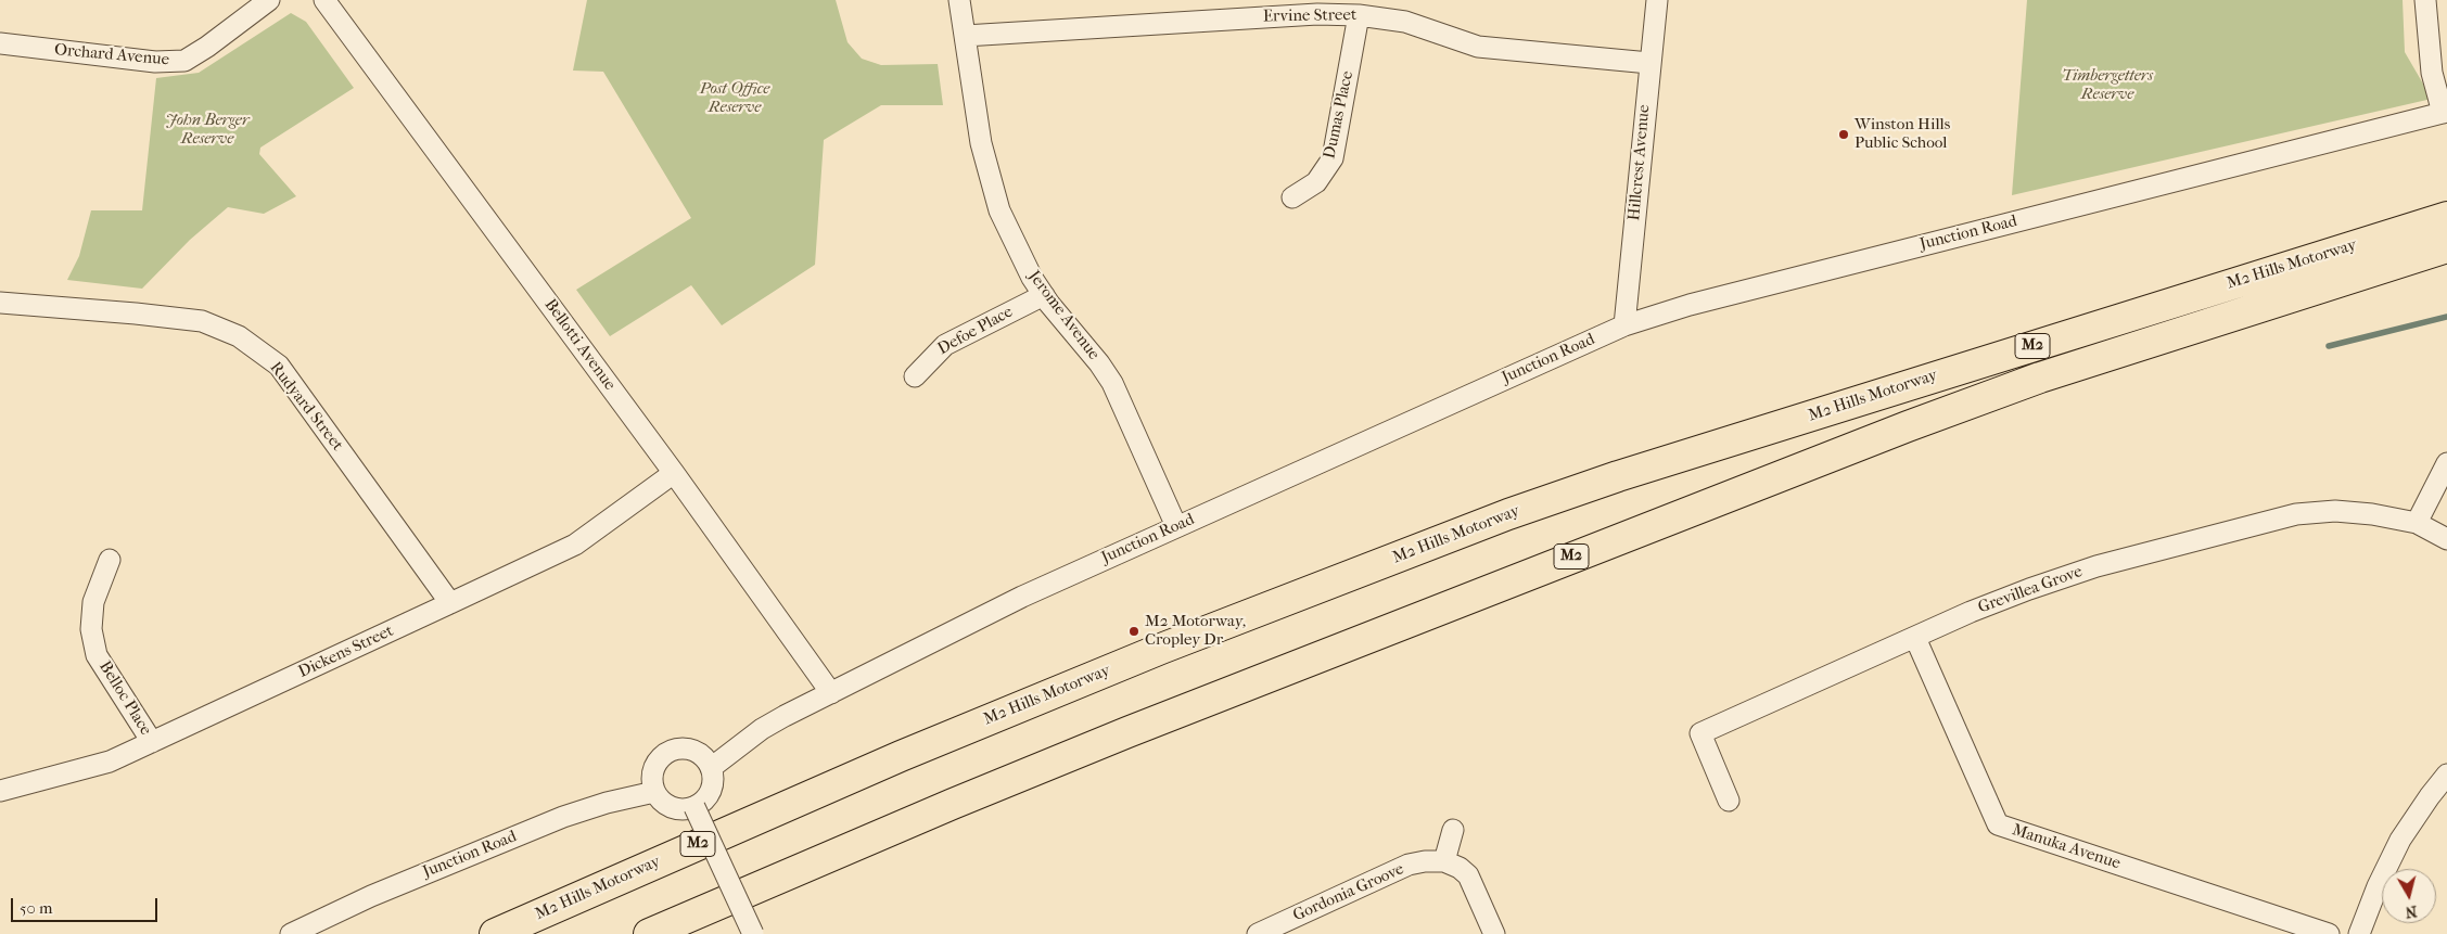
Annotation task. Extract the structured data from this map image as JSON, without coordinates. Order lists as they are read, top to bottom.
{
  "streets": {
    "highway": ["M2 Hills Motorway", "M2"],
    "street": [
      "Ervine Street",
      "Orchard Avenue",
      "Dumas Place",
      "Hillcrest Avenue",
      "Junction Road",
      "Jerome Avenue",
      "Defoe Place",
      "Bellotti Avenue",
      "Rudyard Street",
      "Grevillea Grove",
      "Dickens Street",
      "Belloc Place",
      "Manuka Avenue",
      "Gordonia Groove"
    ]
  },
  "crossings": [
    ["Ervine Street", "Dumas Place"],
    ["Ervine Street", "Hillcrest Avenue"],
    ["Ervine Street", "Jerome Avenue"],
    ["Hillcrest Avenue", "Junction Road"],
    ["Junction Road", "Jerome Avenue"],
    ["Junction Road", "Bellotti Avenue"],
    ["Jerome Avenue", "Defoe Place"],
    ["Bellotti Avenue", "Dickens Street"],
    ["Rudyard Street", "Dickens Street"],
    ["Grevillea Grove", "Manuka Avenue"],
    ["Dickens Street", "Belloc Place"]
  ],
  "parks": ["Timbergetters Reserve", "Post Office Reserve", "John Berger Reserve"],
  "places": ["Winston Hills Public School", "M2 Motorway, Cropley Dr"],
  "scale_bar": "50 m",
  "north": "bottom"
}
